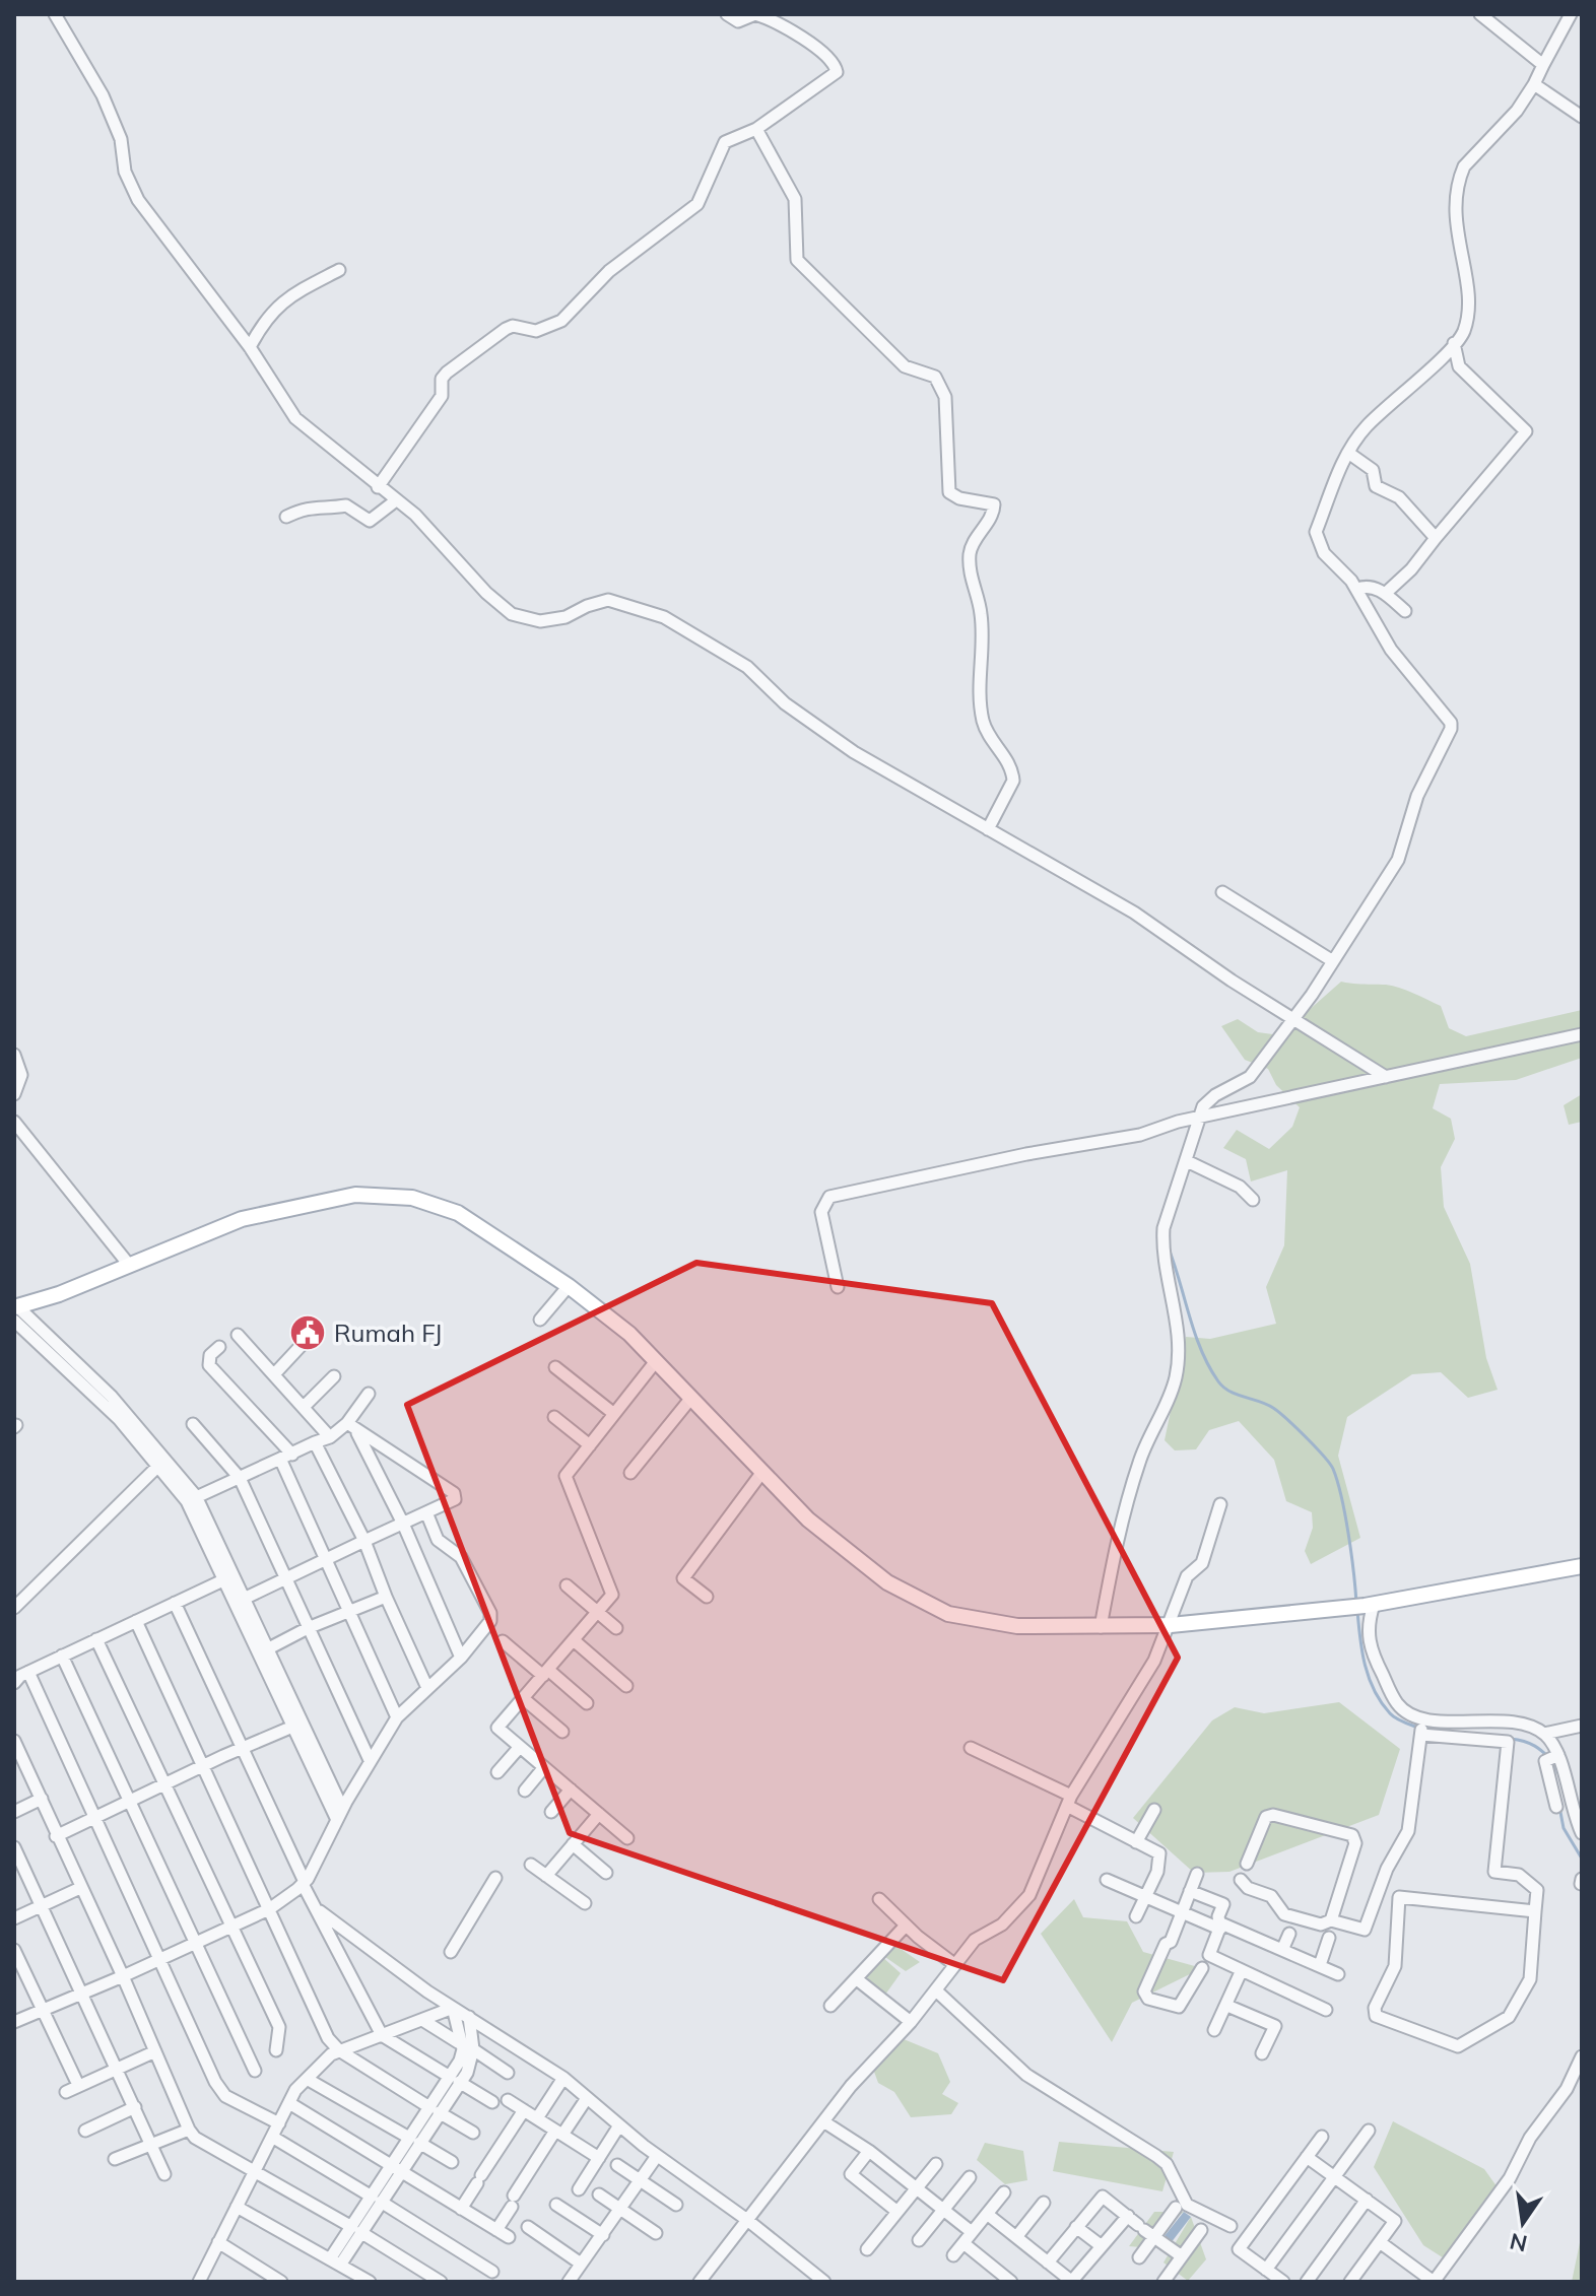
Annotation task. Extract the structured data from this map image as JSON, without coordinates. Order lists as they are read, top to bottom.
{
  "places": {
    "public building": ["Rumah FJ"]
  },
  "north": "bottom"
}
